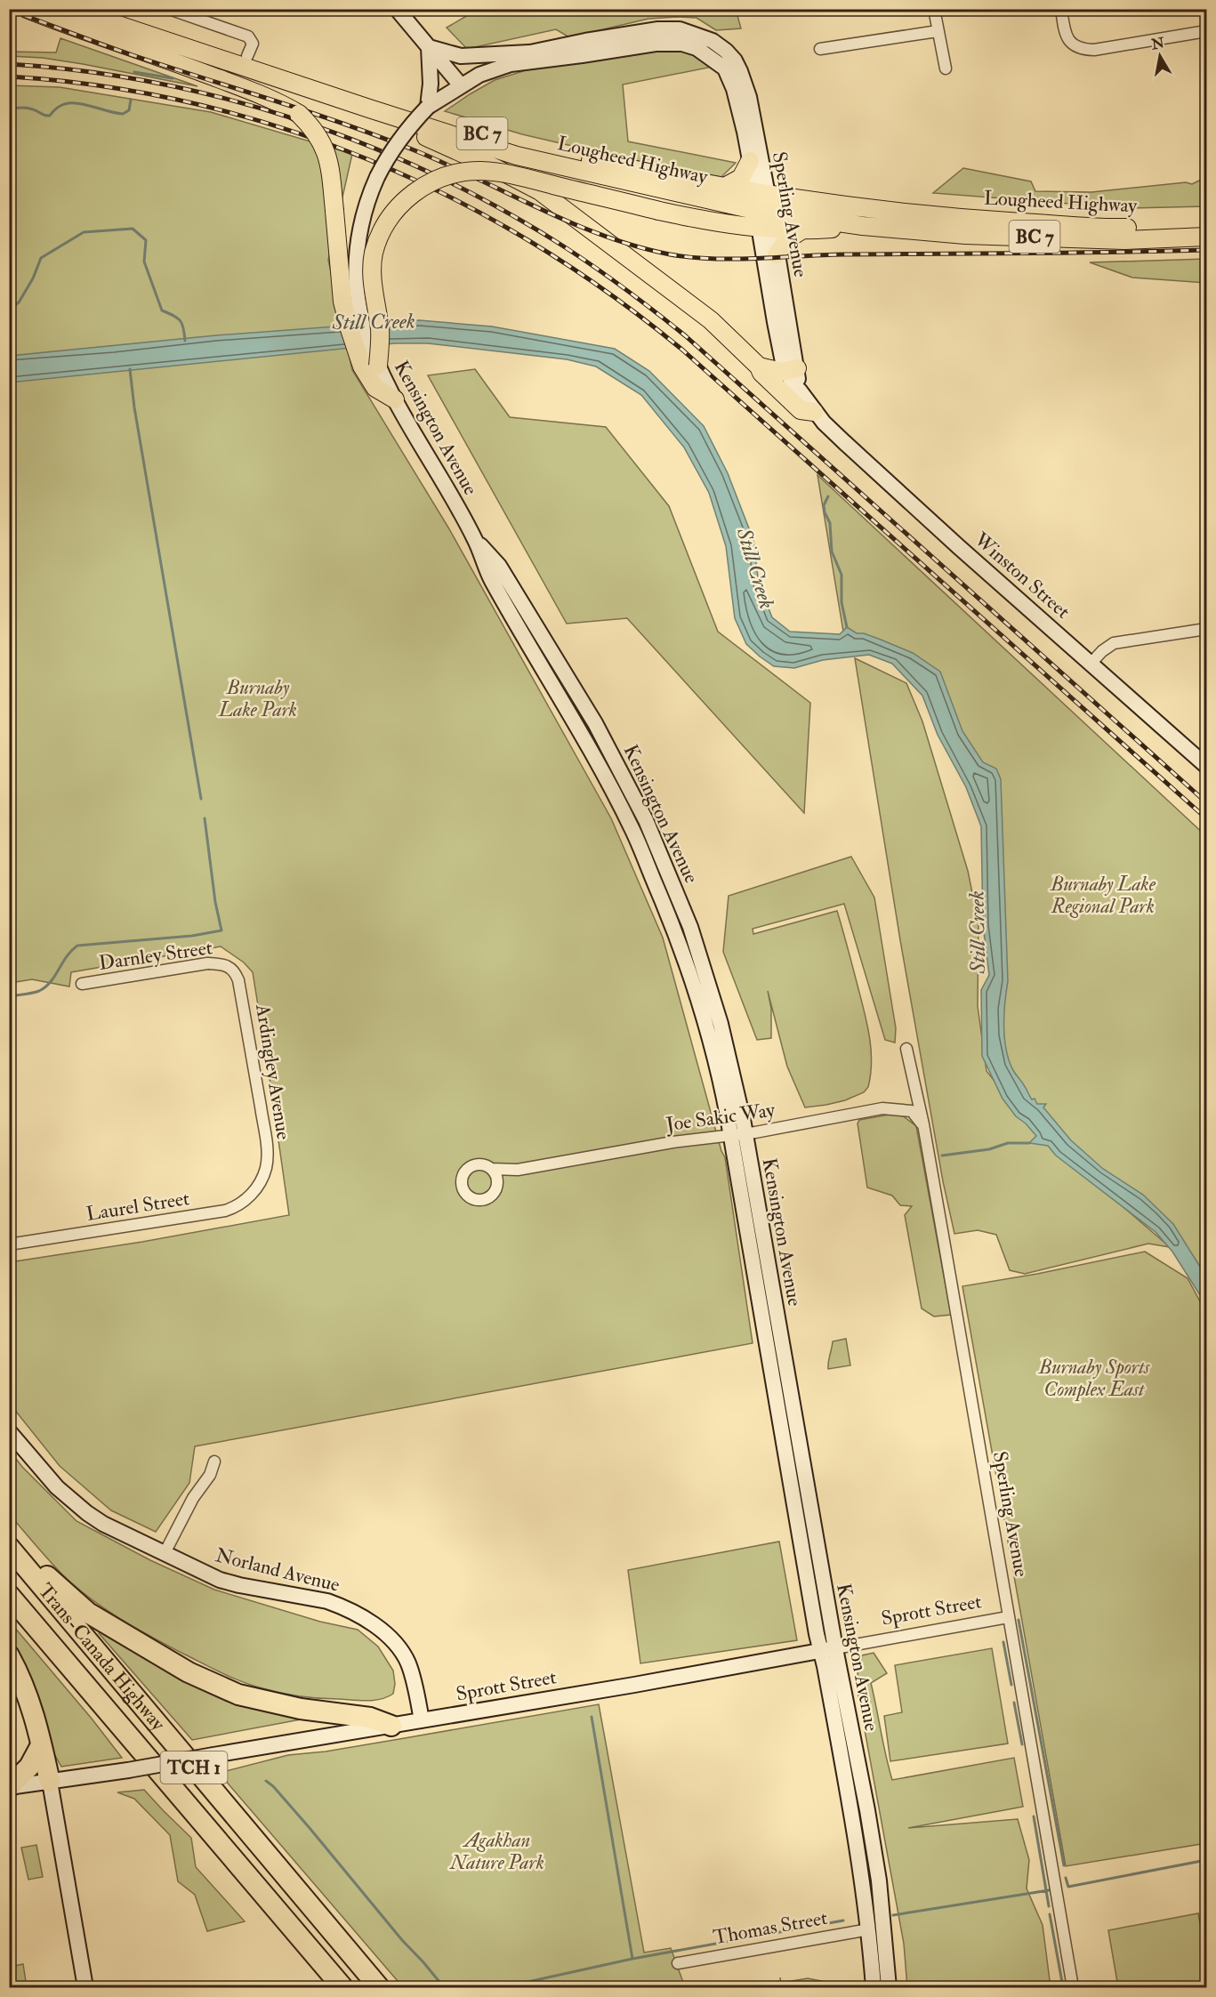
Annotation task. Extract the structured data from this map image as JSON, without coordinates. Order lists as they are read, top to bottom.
{
  "streets": {
    "highway": ["Trans-Canada Highway", "TCH 1"],
    "main road": [
      "BC 7",
      "Lougheed Highway",
      "Sperling Avenue",
      "Kensington Avenue",
      "Winston Street",
      "Norland Avenue",
      "Sprott Street"
    ],
    "street": [
      "Darnley Street",
      "Ardingley Avenue",
      "Joe Sakic Way",
      "Laurel Street",
      "Thomas Street"
    ]
  },
  "crossings": [
    ["Lougheed Highway", "Sperling Avenue"],
    ["Sperling Avenue", "Kensington Avenue"],
    ["Sperling Avenue", "Winston Street"],
    ["Sperling Avenue", "Joe Sakic Way"],
    ["Sperling Avenue", "Sprott Street"],
    ["Kensington Avenue", "Joe Sakic Way"],
    ["Kensington Avenue", "Sprott Street"],
    ["Kensington Avenue", "Thomas Street"],
    ["Darnley Street", "Ardingley Avenue"],
    ["Ardingley Avenue", "Laurel Street"],
    ["Norland Avenue", "Sprott Street"]
  ],
  "water": ["Still Creek"],
  "parks": [
    "Burnaby Lake Park",
    "Burnaby Lake Regional Park",
    "Burnaby Sports Complex East",
    "Agakhan Nature Park"
  ],
  "north": "top"
}
